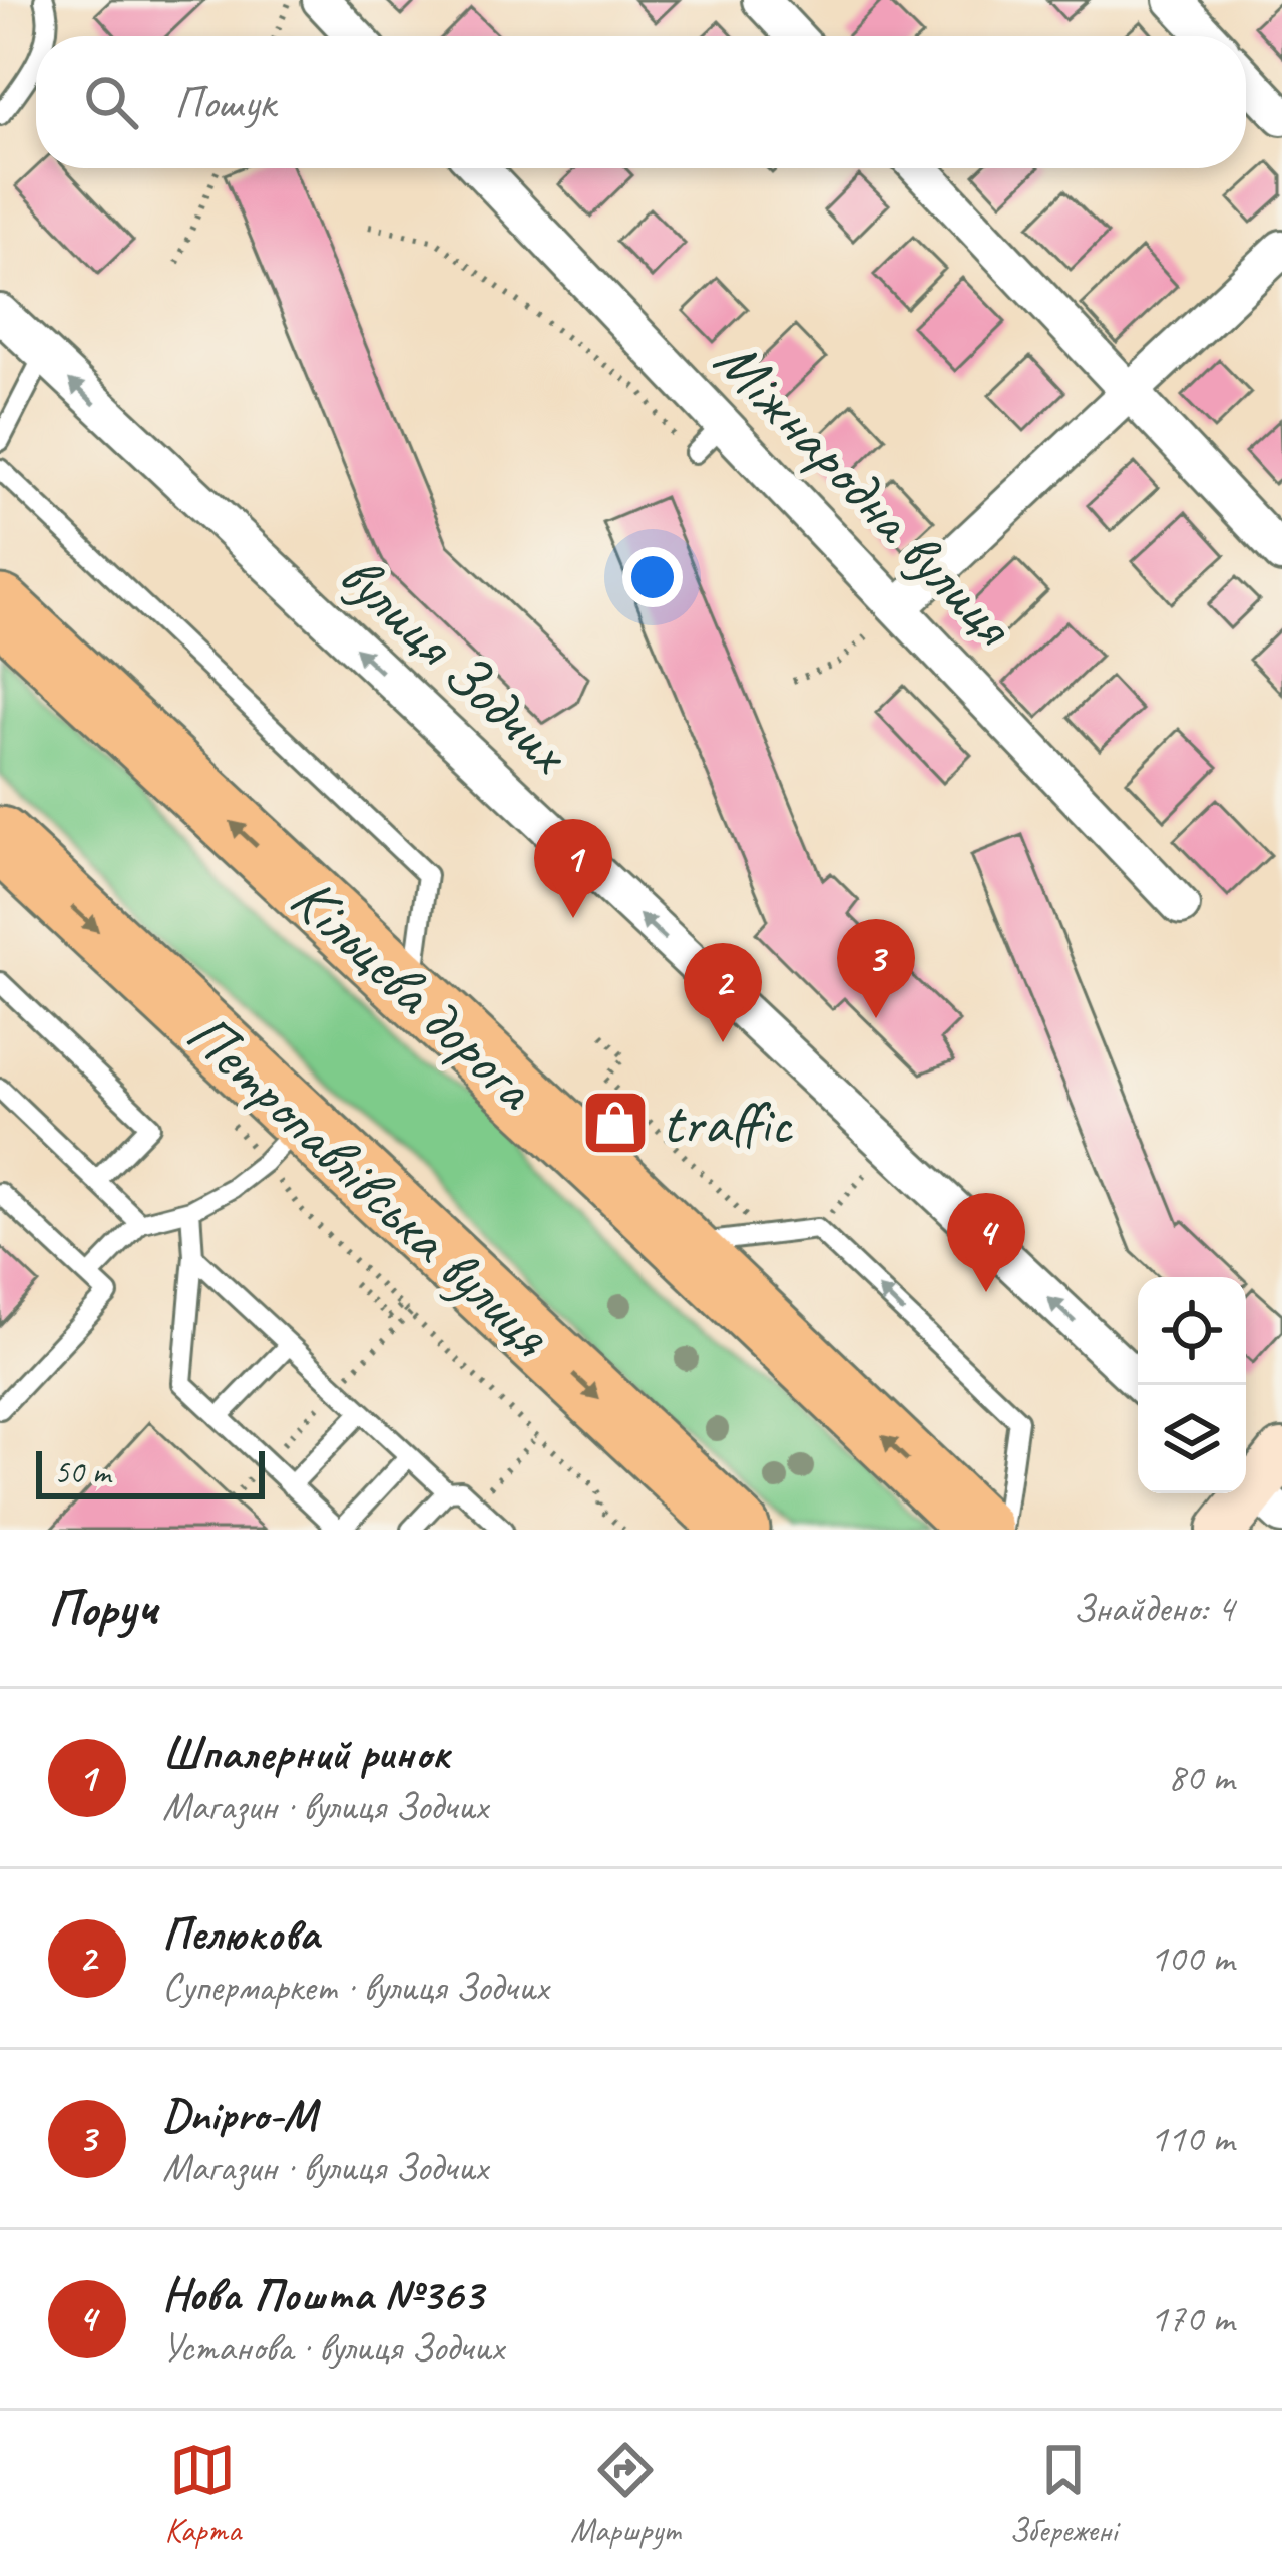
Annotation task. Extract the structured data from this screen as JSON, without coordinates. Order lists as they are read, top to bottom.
{
  "streets": {
    "highway": ["Кільцева дорога", "Петропавлівська вулиця"],
    "street": ["Міжнародна вулиця", "вулиця Зодчих"]
  },
  "one_way": ["вулиця Зодчих", "Кільцева дорога", "Петропавлівська вулиця"],
  "places": {
    "shop": ["traffic"]
  },
  "scale_bar": "50 m",
  "page": {
    "search": "Пошук",
    "pins": [
      "1",
      "3",
      "2",
      "4"
    ],
    "scale": "50 m",
    "heading": ["Поруч", "Знайдено: 4"],
    "list": [
      {
        "mark": "1",
        "name": "Шпалерний ринок",
        "note": "Магазин · вулиця Зодчих",
        "value": "80 m"
      },
      {
        "mark": "2",
        "name": "Пелюкова",
        "note": "Супермаркет · вулиця Зодчих",
        "value": "100 m"
      },
      {
        "mark": "3",
        "name": "Dnipro-M",
        "note": "Магазин · вулиця Зодчих",
        "value": "110 m"
      },
      {
        "mark": "4",
        "name": "Нова Пошта №363",
        "note": "Установа · вулиця Зодчих",
        "value": "170 m"
      }
    ],
    "nav": ["Карта", "Маршрут", "Збережені"]
  }
}
